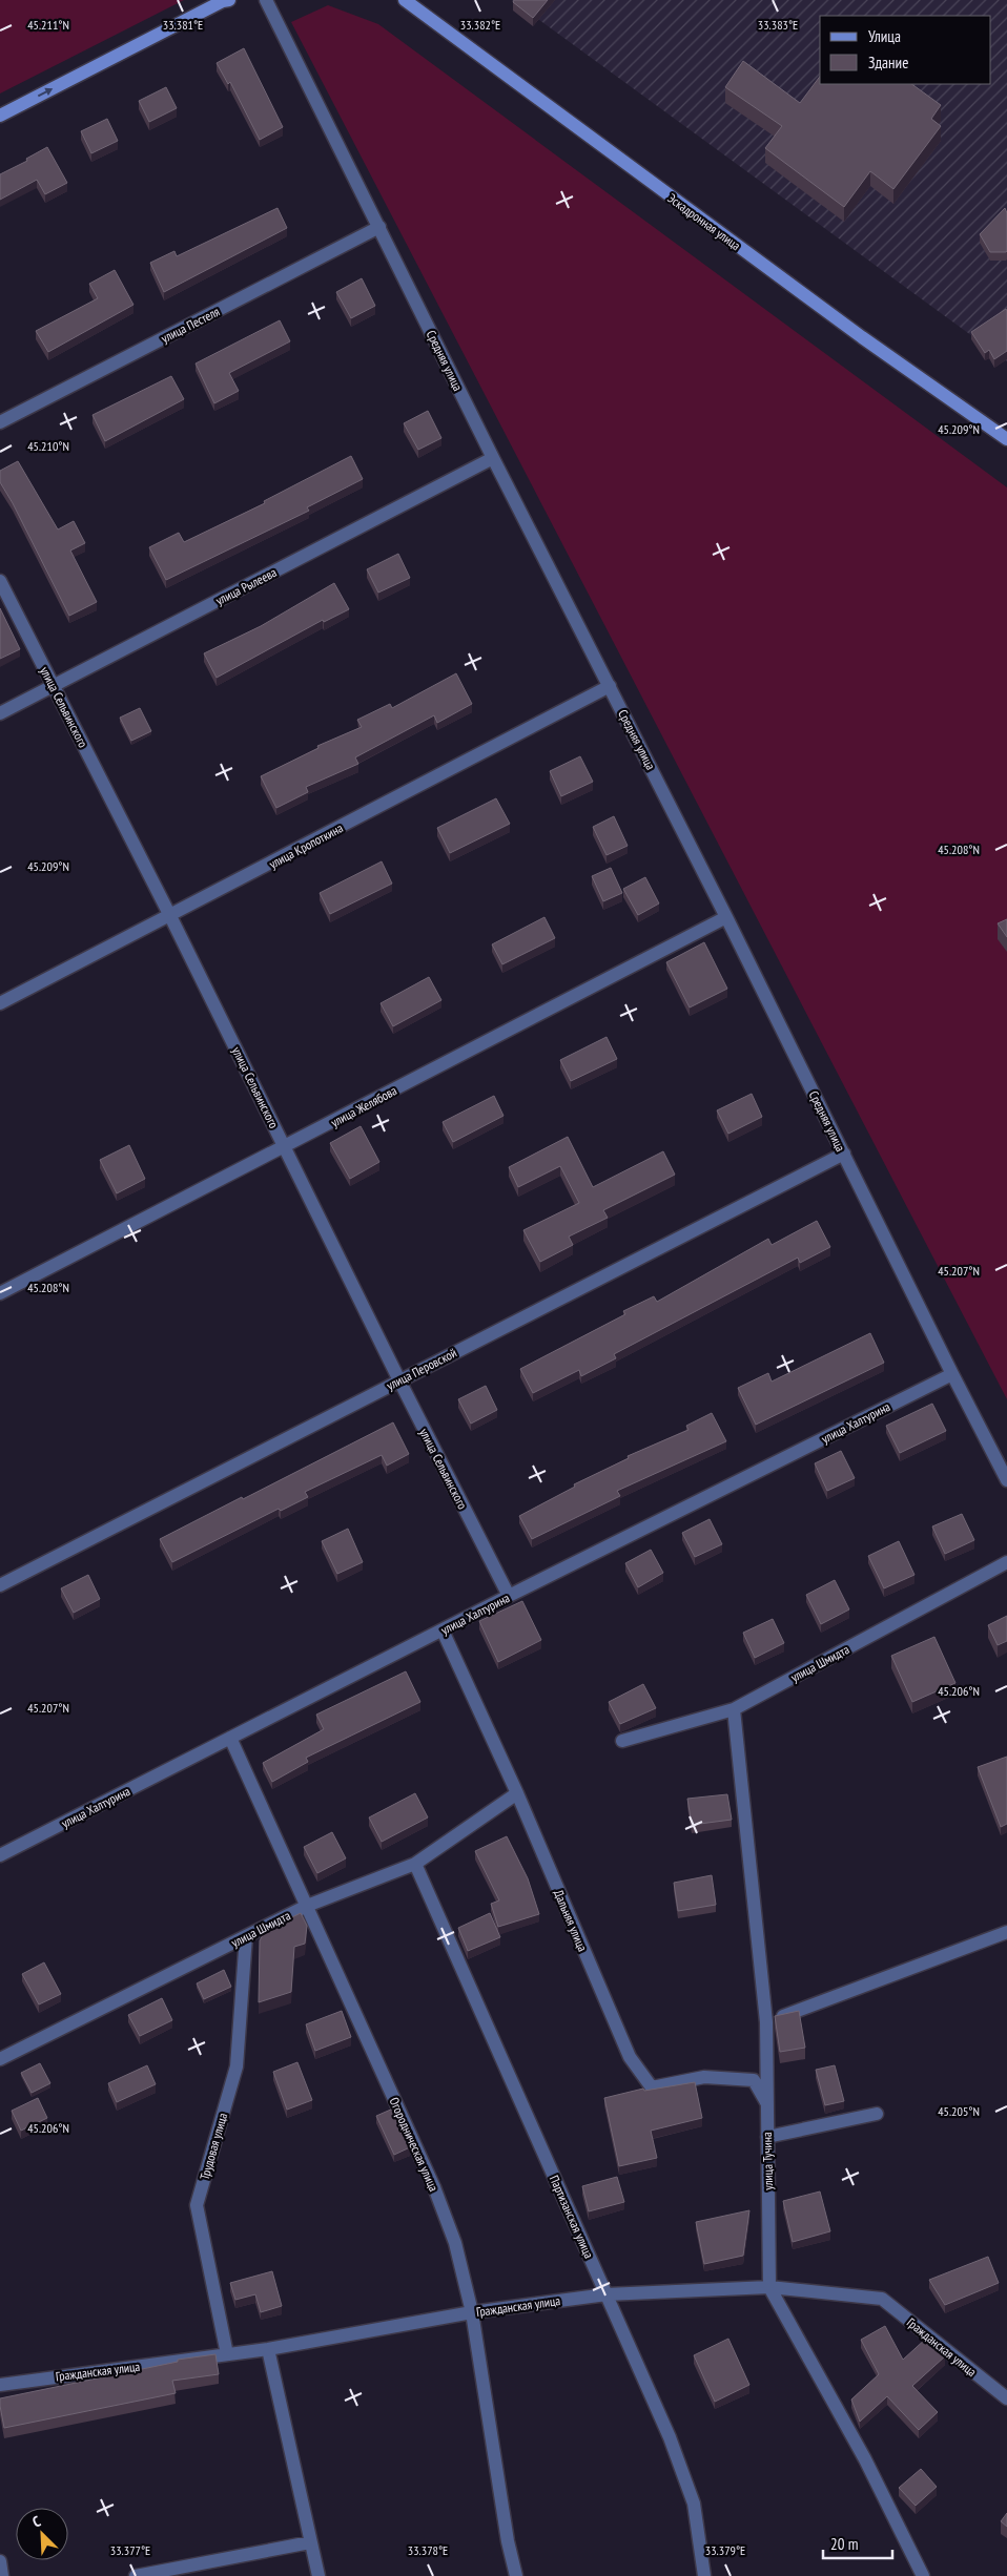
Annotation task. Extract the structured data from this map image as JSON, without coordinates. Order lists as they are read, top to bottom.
{
  "streets": {
    "main road": ["Эскадронная улица"],
    "street": [
      "улица Пестеля",
      "Средняя улица",
      "улица Рылеева",
      "улица Сельвинского",
      "улица Кропоткина",
      "улица Желябова",
      "улица Перовской",
      "улица Халтурина",
      "улица Шмидта",
      "Дальняя улица",
      "Огородническая улица",
      "Трудовая улица",
      "улица Тучина",
      "Партизанская улица",
      "Гражданская улица"
    ]
  },
  "crossings": [
    ["улица Пестеля", "Средняя улица"],
    ["Средняя улица", "улица Рылеева"],
    ["Средняя улица", "улица Кропоткина"],
    ["Средняя улица", "улица Желябова"],
    ["Средняя улица", "улица Перовской"],
    ["Средняя улица", "улица Халтурина"],
    ["улица Рылеева", "улица Сельвинского"],
    ["улица Сельвинского", "улица Кропоткина"],
    ["улица Сельвинского", "улица Желябова"],
    ["улица Сельвинского", "улица Перовской"],
    ["улица Сельвинского", "улица Халтурина"],
    ["улица Халтурина", "Дальняя улица"],
    ["улица Халтурина", "Огородническая улица"],
    ["улица Шмидта", "Дальняя улица"],
    ["улица Шмидта", "Огородническая улица"],
    ["улица Шмидта", "Трудовая улица"],
    ["улица Шмидта", "улица Тучина"],
    ["улица Шмидта", "Партизанская улица"],
    ["Дальняя улица", "улица Тучина"],
    ["Огородническая улица", "Гражданская улица"],
    ["Трудовая улица", "Гражданская улица"],
    ["улица Тучина", "Гражданская улица"],
    ["Партизанская улица", "Гражданская улица"]
  ],
  "legend": ["Улица", "Здание"],
  "scale_bar": "20 m",
  "north": "top left",
  "coordinates": [
    "33.381°E",
    "33.383°E",
    "33.382°E",
    "45.211°N",
    "45.209°N",
    "45.210°N",
    "45.208°N",
    "45.207°N",
    "45.206°N",
    "45.205°N",
    "33.377°E",
    "33.378°E",
    "33.379°E"
  ]
}
